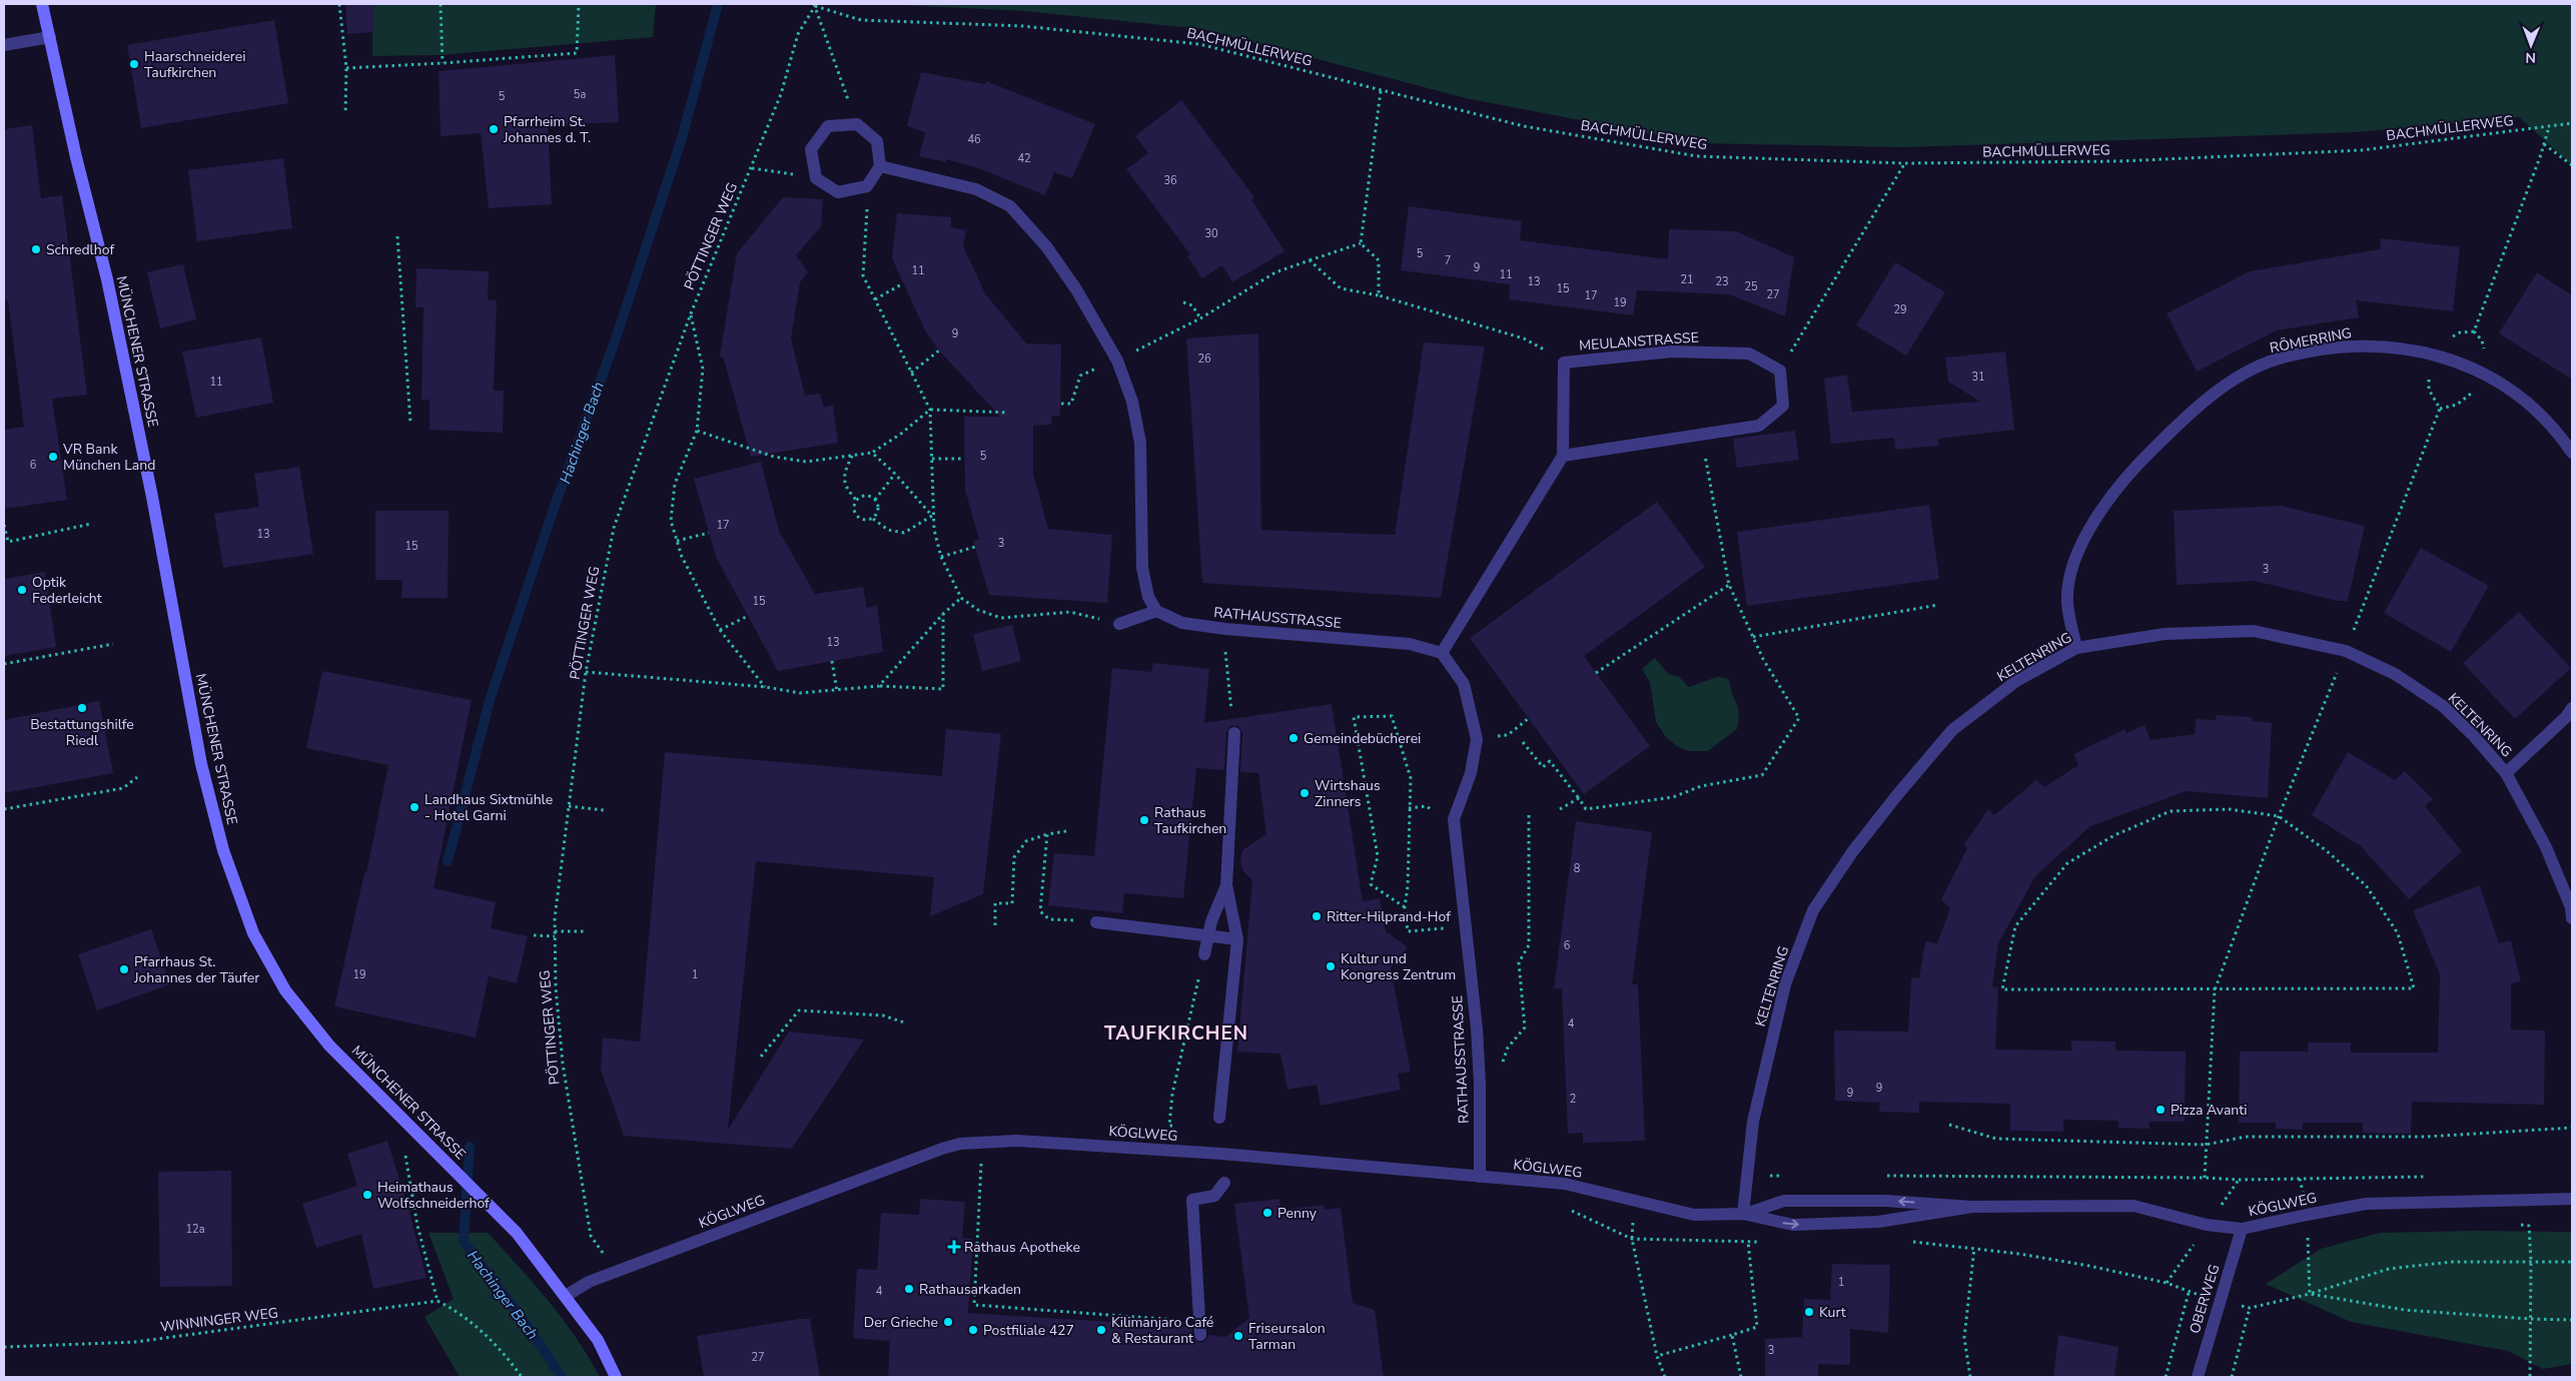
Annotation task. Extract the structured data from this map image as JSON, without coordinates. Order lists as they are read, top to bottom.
{
  "streets": {
    "main road": ["MÜNCHENER STRASSE"],
    "street": [
      "RÖMERRING",
      "MEULANSTRASSE",
      "RATHAUSSTRASSE",
      "KELTENRING",
      "KÖGLWEG",
      "OBERWEG"
    ],
    "path": ["BACHMÜLLERWEG", "PÖTTINGER WEG", "WINNINGER WEG"]
  },
  "crossings": [
    ["BACHMÜLLERWEG", "PÖTTINGER WEG"],
    ["PÖTTINGER WEG", "KÖGLWEG"],
    ["RÖMERRING", "KELTENRING"],
    ["MÜNCHENER STRASSE", "KÖGLWEG"],
    ["RATHAUSSTRASSE", "KÖGLWEG"],
    ["KELTENRING", "KÖGLWEG"],
    ["KÖGLWEG", "OBERWEG"]
  ],
  "districts": ["TAUFKIRCHEN"],
  "water": ["Hachinger Bach"],
  "places": {
    "other": [
      "Haarschneiderei Taufkirchen",
      "Pfarrheim St. Johannes d. T.",
      "Schredlhof",
      "VR Bank München Land",
      "Optik Federleicht",
      "Bestattungshilfe Riedl",
      "Gemeindebücherei",
      "Wirtshaus Zinners",
      "Landhaus Sixtmühle - Hotel Garni",
      "Rathaus Taufkirchen",
      "Ritter-Hilprand-Hof",
      "Kultur und Kongress Zentrum",
      "Pfarrhaus St. Johannes der Täufer",
      "Pizza Avanti",
      "Heimathaus Wolfschneiderhof",
      "Penny",
      "Rathausarkaden",
      "Kurt",
      "Der Grieche",
      "Postfiliale 427",
      "Kilimanjaro Café & Restaurant",
      "Friseursalon Tarman"
    ],
    "health": ["Rathaus Apotheke"]
  },
  "house_numbers": [
    "5a",
    "5",
    "46",
    "42",
    "36",
    "30",
    "5",
    "7",
    "9",
    "11",
    "11",
    "21",
    "13",
    "23",
    "25",
    "15",
    "27",
    "17",
    "19",
    "29",
    "9",
    "26",
    "31",
    "11",
    "5",
    "6",
    "17",
    "13",
    "3",
    "15",
    "3",
    "15",
    "13",
    "8",
    "6",
    "19",
    "1",
    "4",
    "9",
    "9",
    "2",
    "12a",
    "1",
    "4",
    "3",
    "27"
  ],
  "north": "bottom"
}
